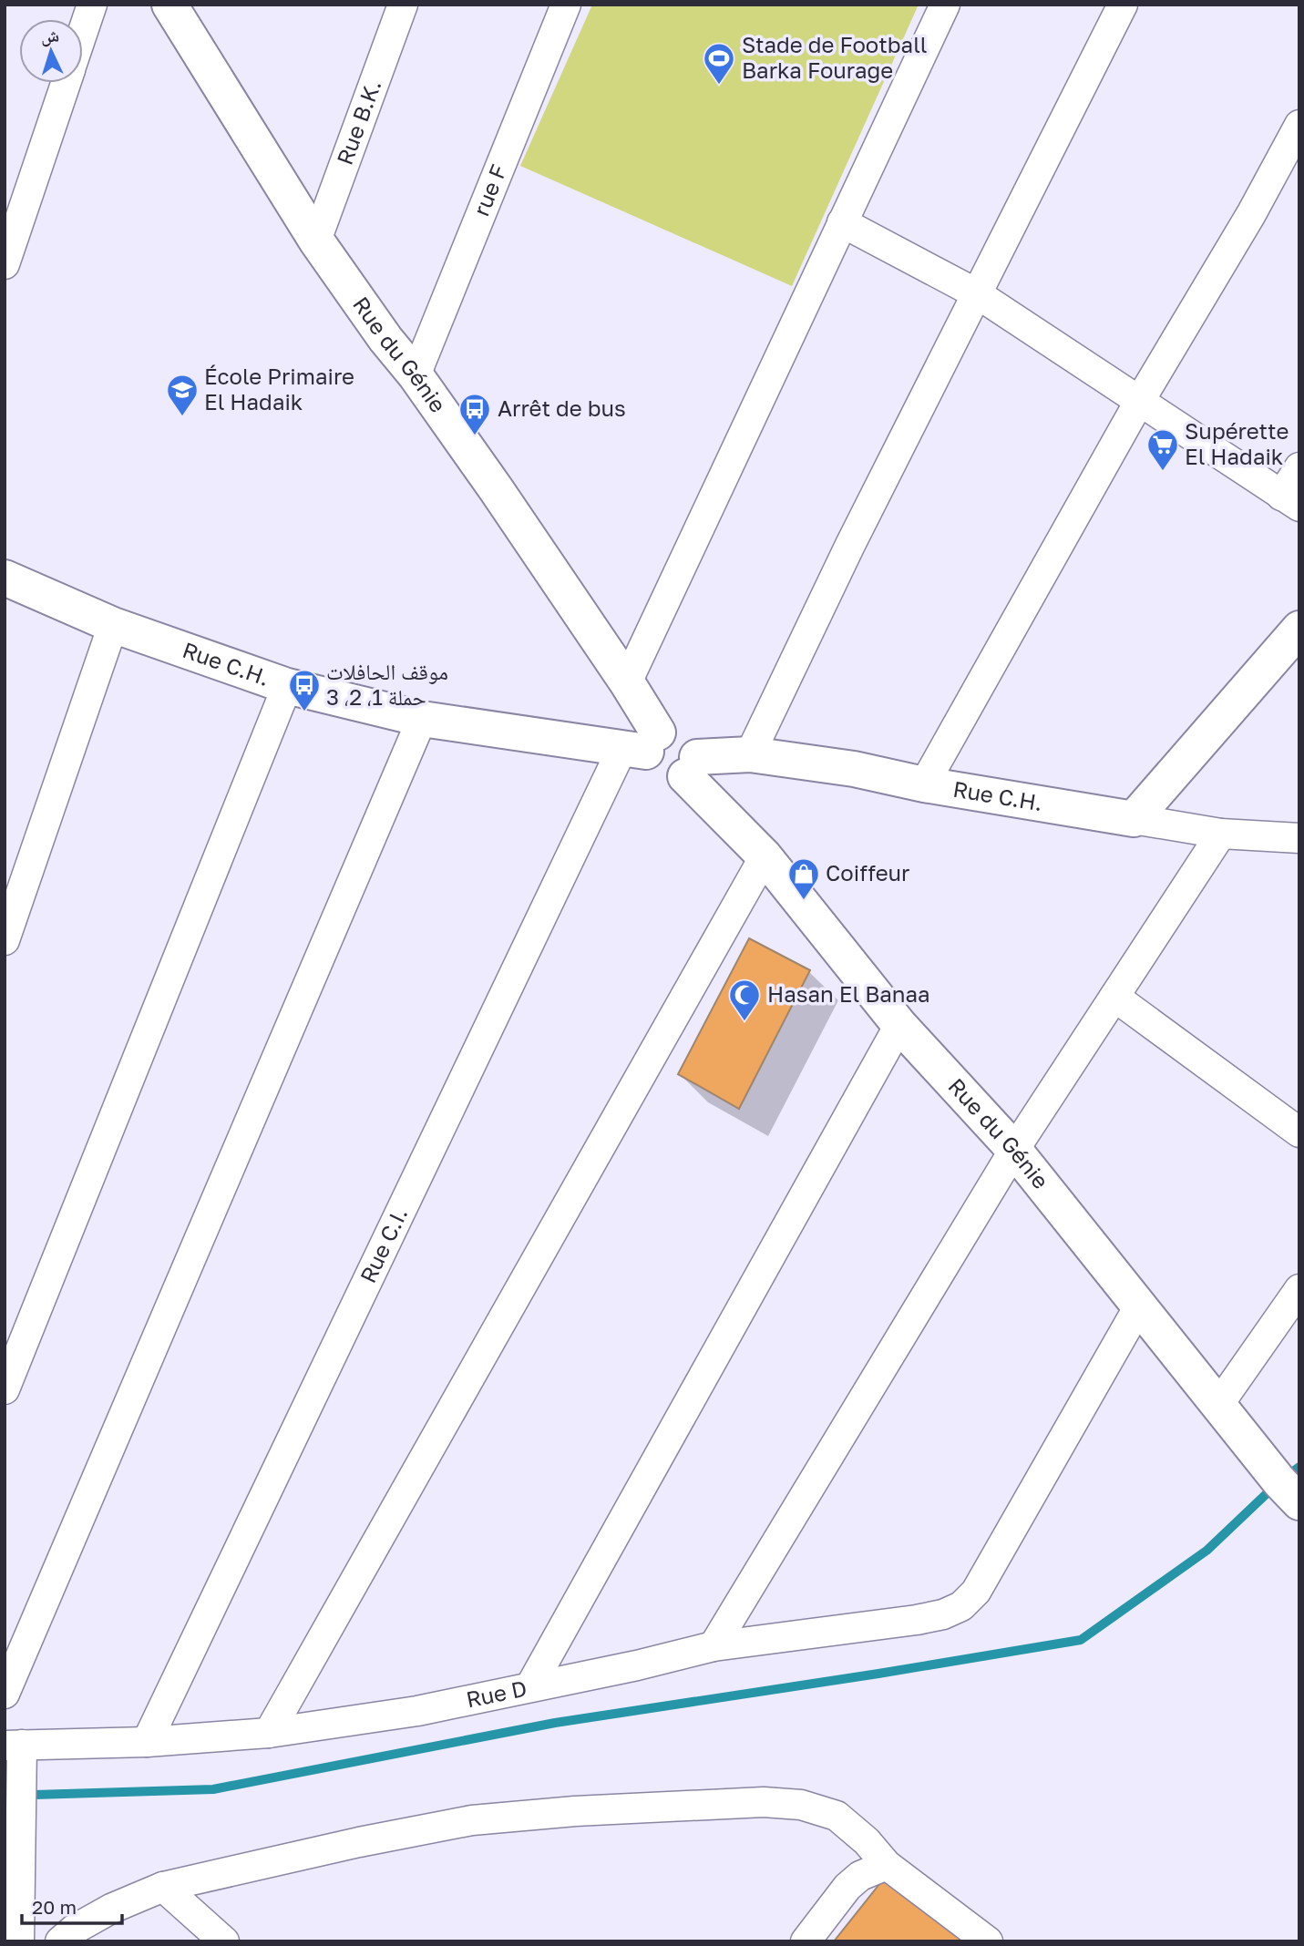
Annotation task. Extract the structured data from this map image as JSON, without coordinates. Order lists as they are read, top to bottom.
{
  "streets": {
    "street": [
      "Rue B.K.",
      "rue F",
      "Rue du Génie",
      "Rue C.H.",
      "Rue C.I.",
      "Rue D"
    ]
  },
  "crossings": [
    ["Rue B.K.", "Rue du Génie"],
    ["rue F", "Rue du Génie"],
    ["Rue du Génie", "Rue C.H."],
    ["Rue du Génie", "Rue C.I."],
    ["Rue du Génie", "Rue D"],
    ["Rue C.H.", "Rue C.I."],
    ["Rue C.I.", "Rue D"]
  ],
  "places": {
    "sports": ["Stade de Football Barka Fourage"],
    "school or university": ["École Primaire El Hadaik"],
    "bus stop": ["Arrêt de bus", "موقف الحافلات حملة 1، 2، 3"],
    "supermarket": ["Supérette El Hadaik"],
    "shop": ["Coiffeur"],
    "mosque": ["Hasan El Banaa"]
  },
  "scale_bar": "20 m",
  "north": "top"
}
